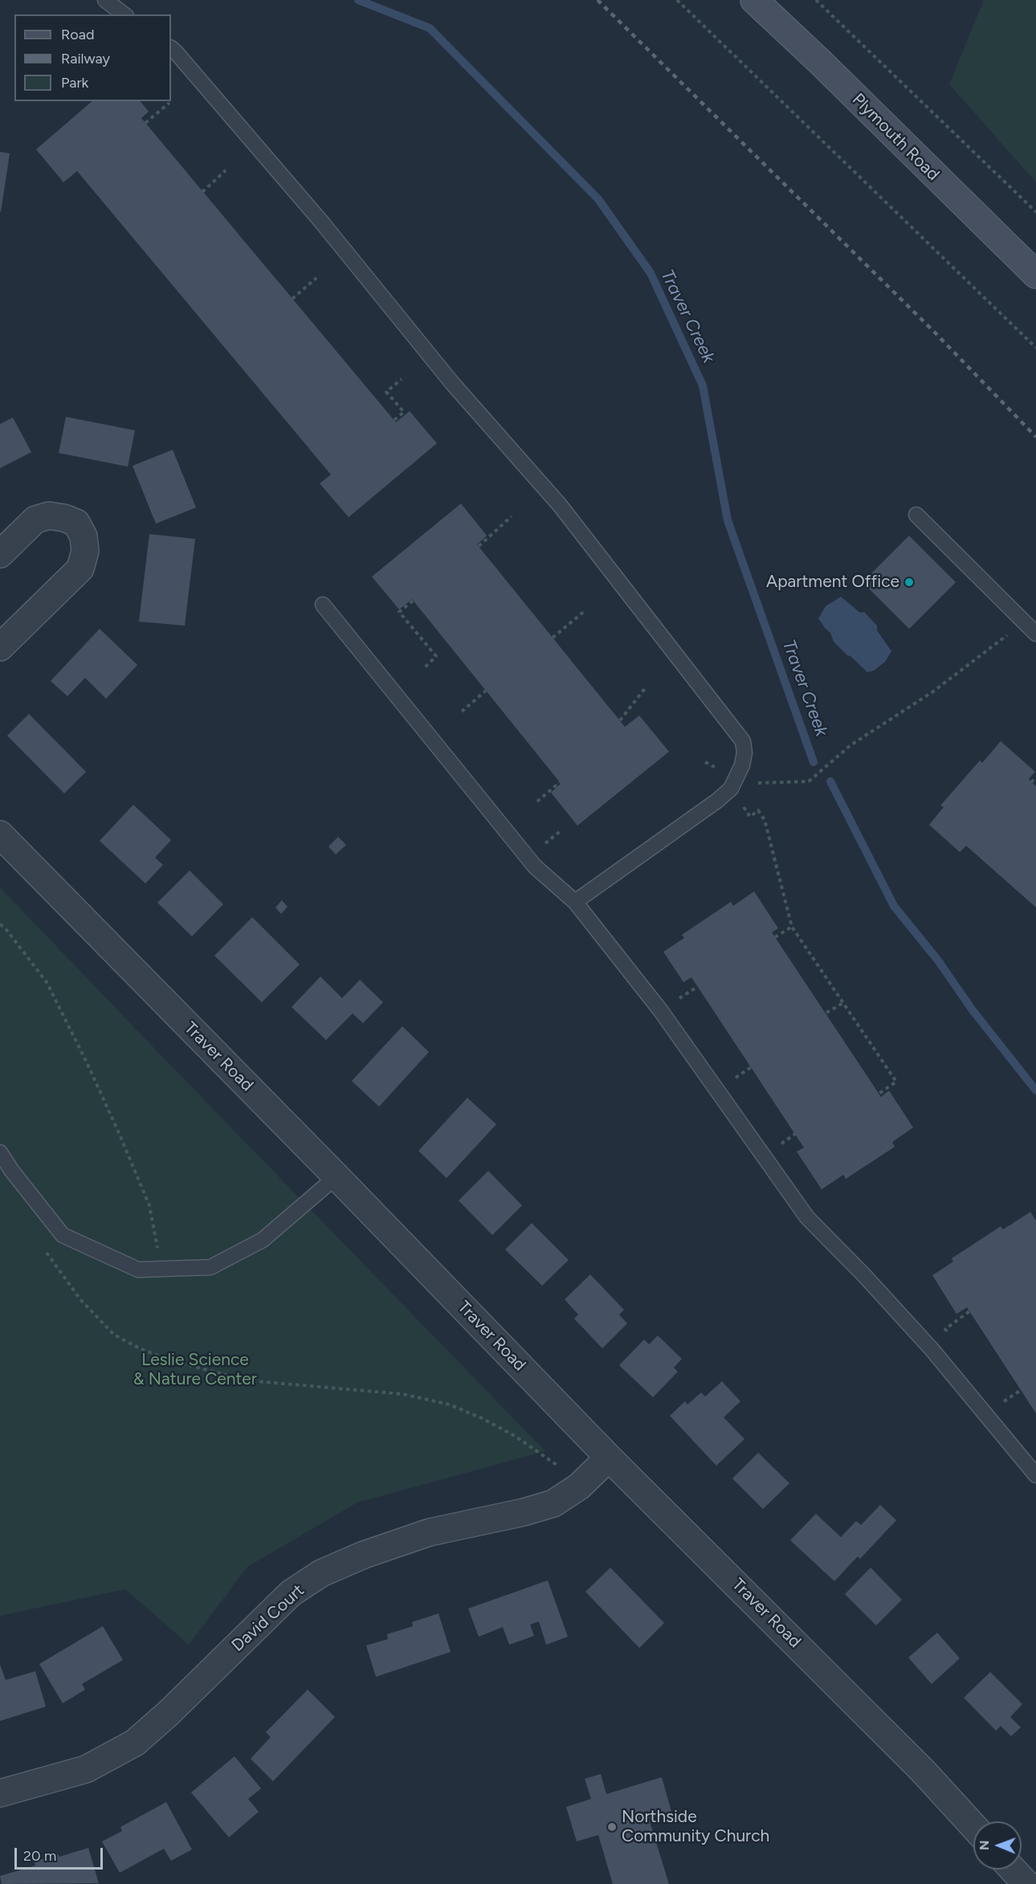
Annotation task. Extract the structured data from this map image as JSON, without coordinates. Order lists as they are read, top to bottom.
{
  "streets": {
    "main road": ["Plymouth Road"],
    "street": ["Traver Road", "David Court"]
  },
  "crossings": [
    ["Traver Road", "David Court"]
  ],
  "water": ["Traver Creek"],
  "parks": ["Leslie Science & Nature Center"],
  "places": ["Apartment Office", "Northside Community Church"],
  "legend": ["Road", "Railway", "Park"],
  "scale_bar": "20 m",
  "north": "left"
}
